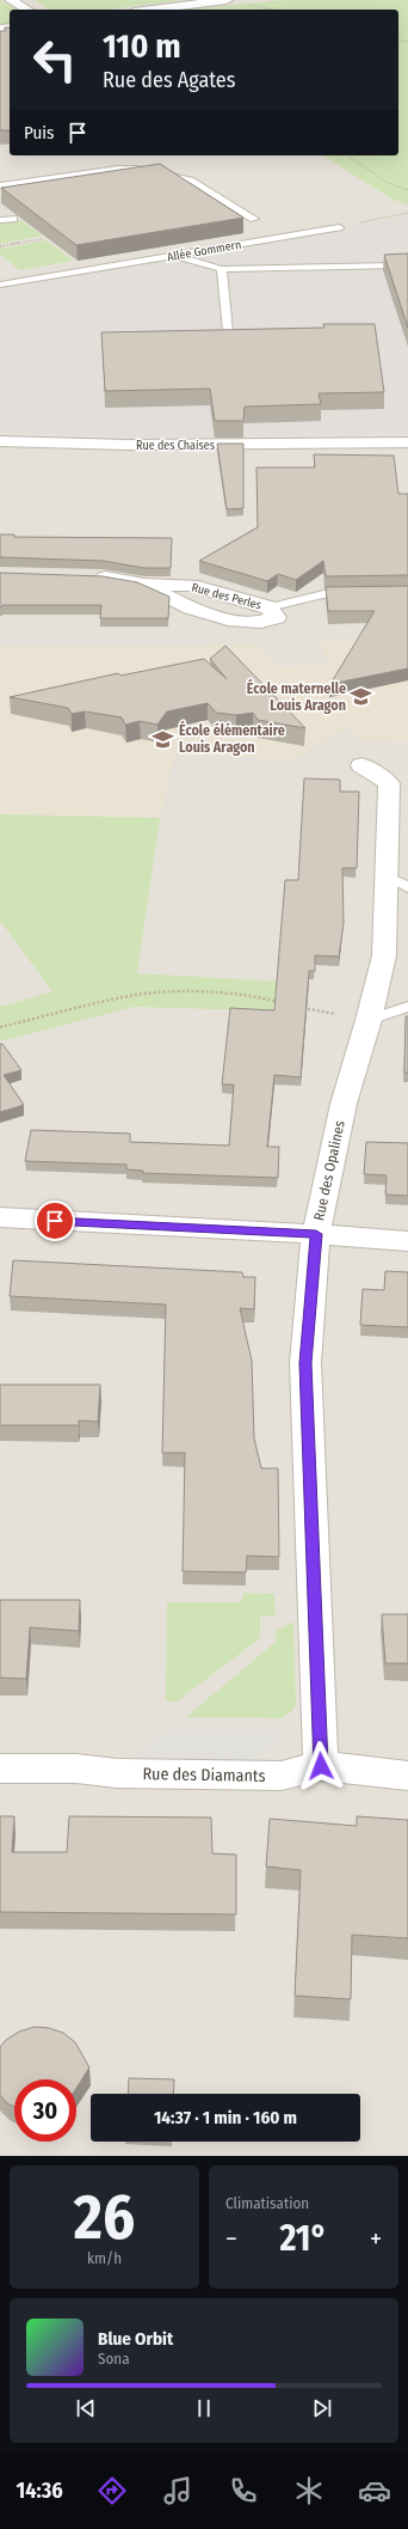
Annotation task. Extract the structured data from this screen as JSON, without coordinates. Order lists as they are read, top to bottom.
{
  "streets": {
    "street": [
      "Rue des Chaises",
      "Rue des Perles",
      "Rue des Opalines",
      "Rue des Diamants"
    ],
    "lane": ["Allée Gommern"]
  },
  "crossings": [
    ["Rue des Opalines", "Rue des Diamants"]
  ],
  "places": {
    "school or university": ["École maternelle Louis Aragon", "École élémentaire Louis Aragon"]
  },
  "page": {
    "turn": ["110 m", "Rue des Agates"],
    "then": "Puis",
    "limit": "30",
    "trip": "14:37 · 1 min · 160 m",
    "tile": [
      ["26", "km/h"],
      "Climatisation"
    ],
    "heat": ["−", "21°", "+"],
    "song": ["Blue Orbit", "Sona"],
    "tabs": "14:36"
  }
}
